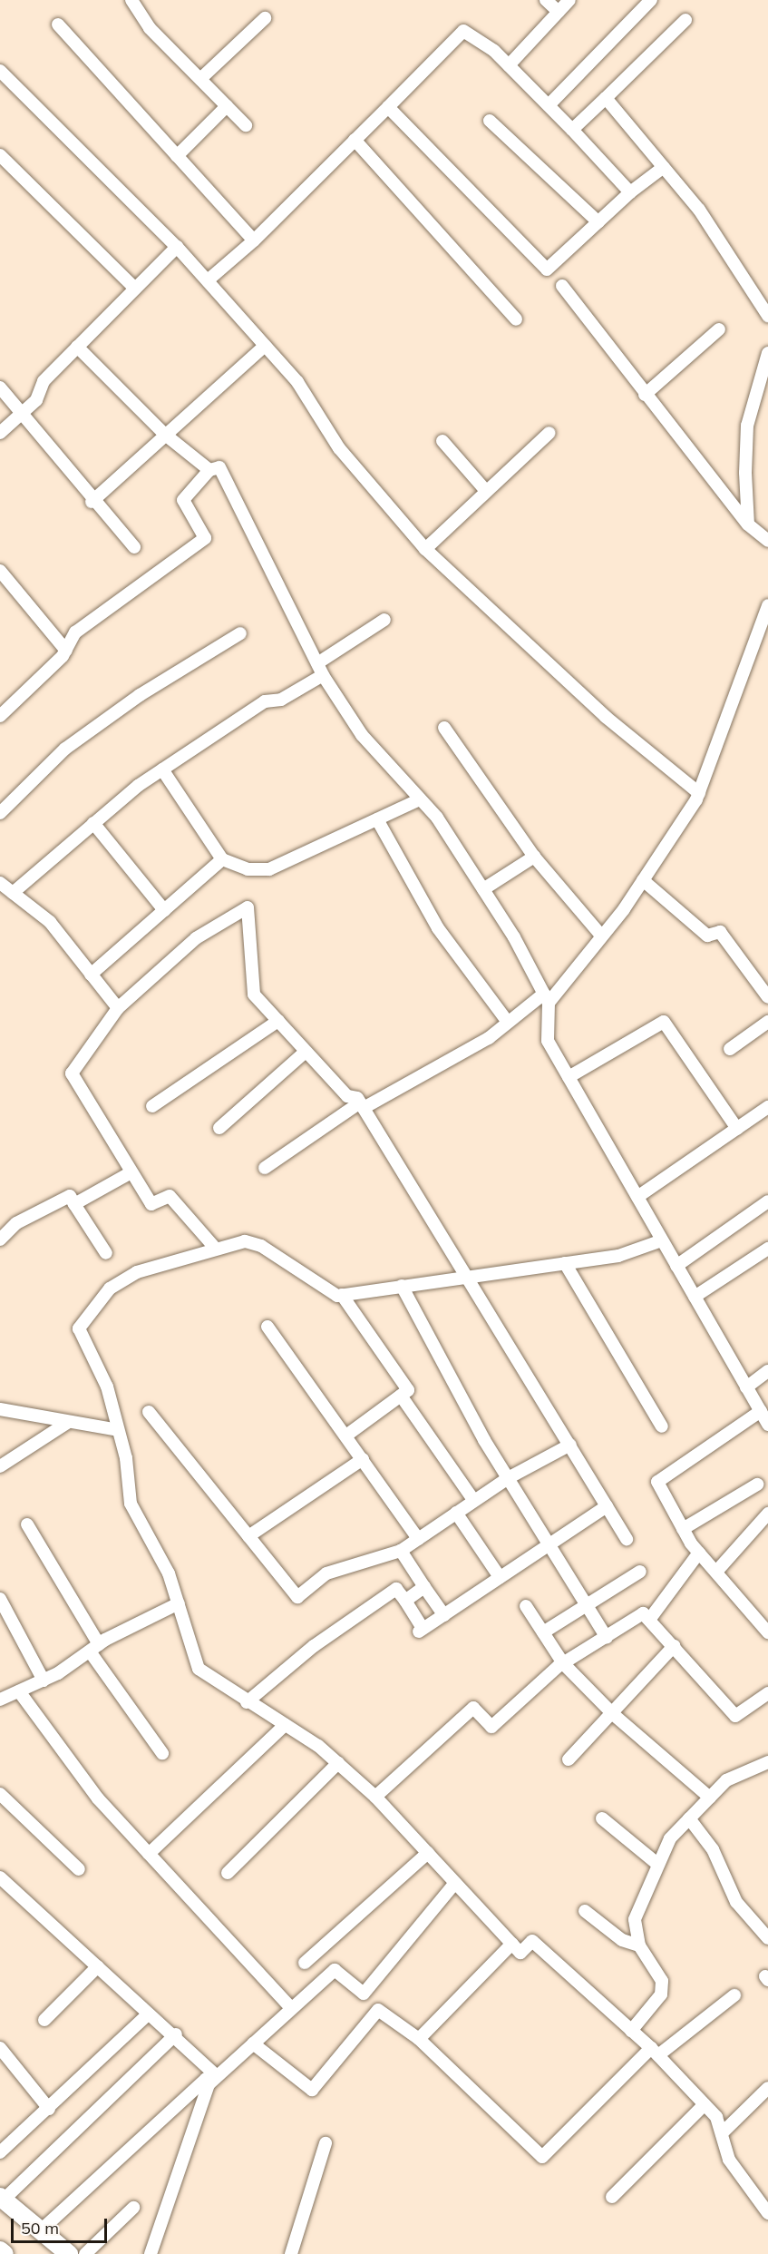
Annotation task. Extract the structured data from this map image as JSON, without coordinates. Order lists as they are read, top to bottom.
{
  "scale_bar": "50 m"
}
